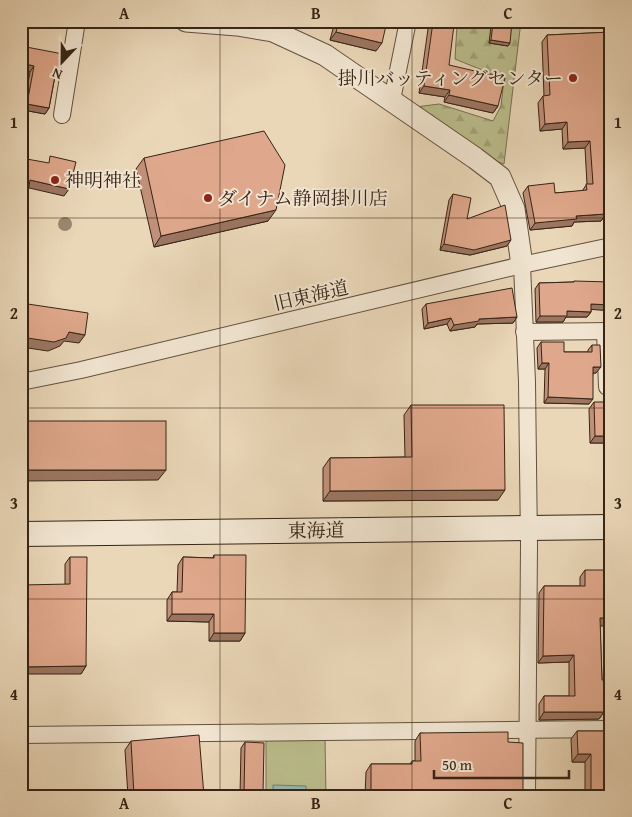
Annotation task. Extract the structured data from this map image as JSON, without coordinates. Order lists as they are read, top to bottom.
{
  "streets": {
    "main road": ["東海道"],
    "street": ["旧東海道"]
  },
  "places": ["掛川バッティングセンター", "神明神社", "ダイナム静岡掛川店"],
  "scale_bar": "50 m",
  "north": "bottom",
  "grid": {
    "columns": ["A", "B", "C"],
    "rows": [
      "1",
      "2",
      "3",
      "4"
    ]
  }
}
